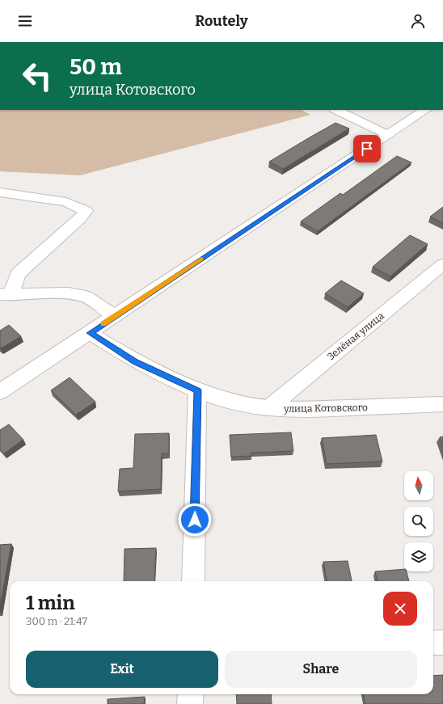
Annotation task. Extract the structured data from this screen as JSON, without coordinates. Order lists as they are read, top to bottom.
{
  "streets": {
    "street": ["Зелёная улица", "улица Котовского"]
  },
  "crossings": [
    ["Зелёная улица", "улица Котовского"]
  ],
  "north": "top",
  "page": {
    "header": "Routely",
    "turn": ["50 m", "улица Котовского"],
    "heading": ["1 min", "300 m · 21:47"],
    "buttons": ["Exit", "Share"]
  }
}
